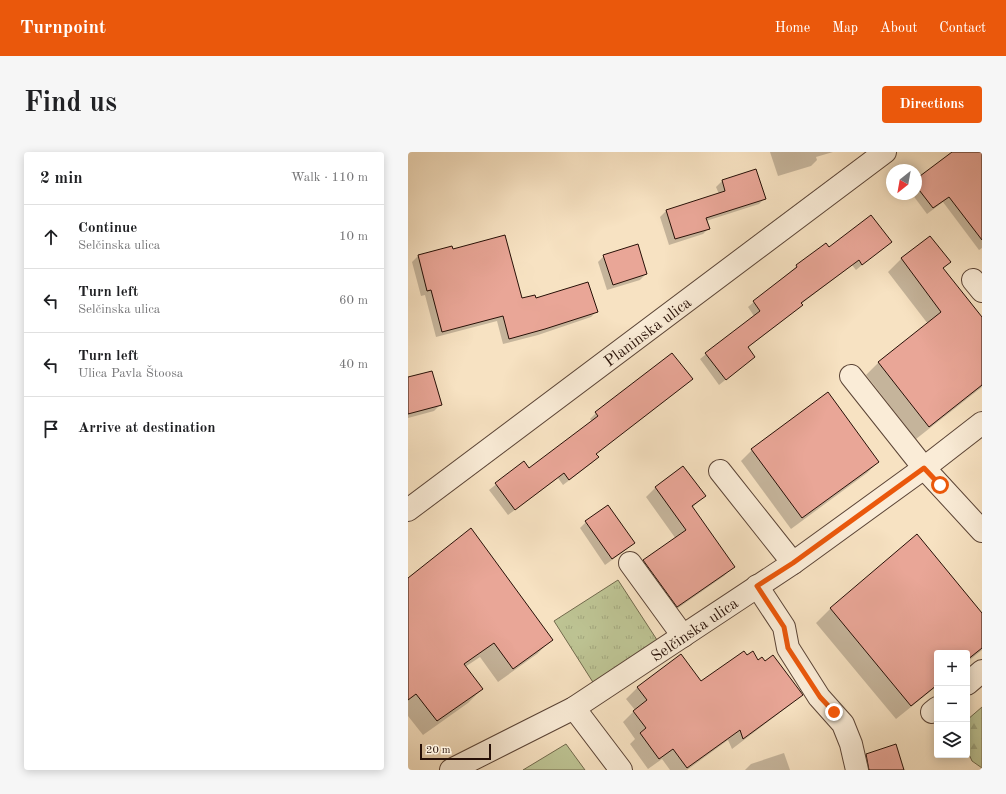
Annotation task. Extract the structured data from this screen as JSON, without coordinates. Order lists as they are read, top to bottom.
{
  "streets": {
    "street": ["Planinska ulica", "Selčinska ulica"]
  },
  "scale_bar": "20 m",
  "north": "bottom left",
  "page": {
    "header": "Turnpoint",
    "nav": [
      "Home",
      "Map",
      "About",
      "Contact"
    ],
    "buttons": "Directions",
    "title": "Find us",
    "heading": ["2 min", "Walk · 110 m"],
    "list": [
      ["Continue", "Selčinska ulica", "10 m"],
      ["Turn left", "Selčinska ulica", "60 m"],
      ["Turn left", "Ulica Pavla Štoosa", "40 m"],
      "Arrive at destination"
    ],
    "map_buttons": ["+", "−"],
    "scale": "20 m"
  }
}
